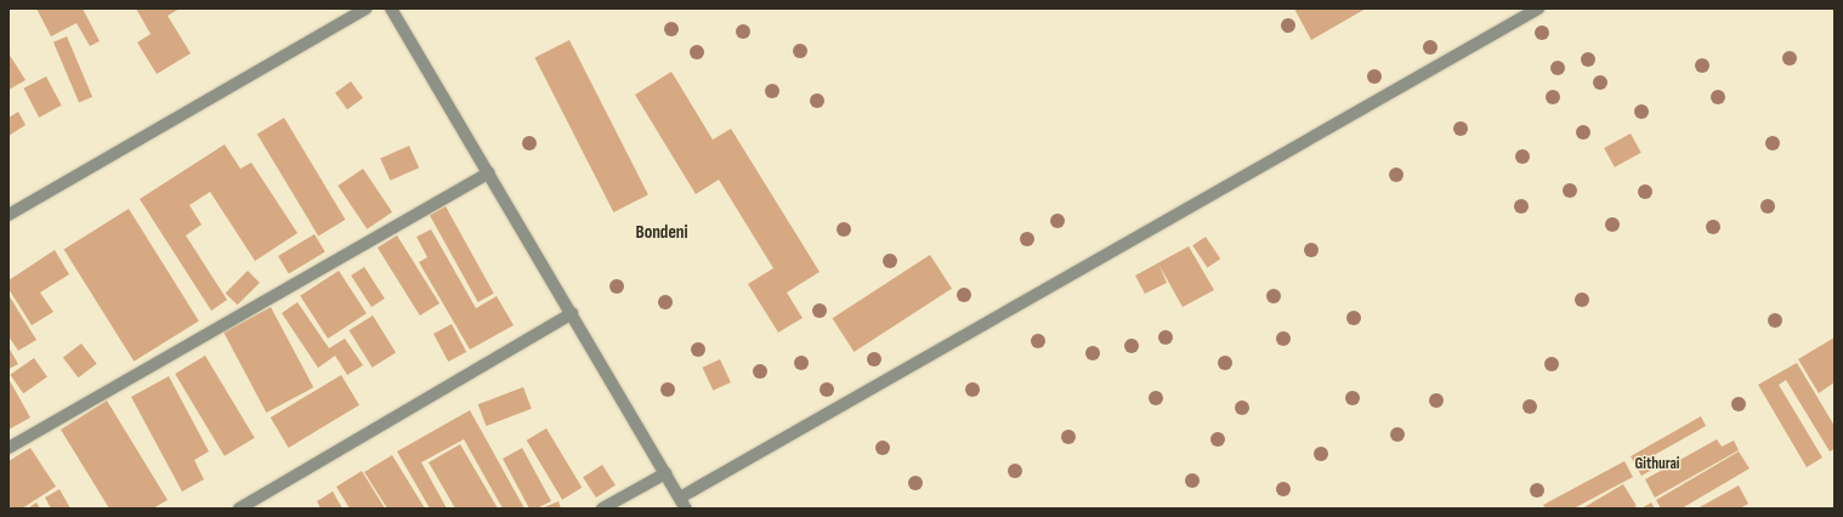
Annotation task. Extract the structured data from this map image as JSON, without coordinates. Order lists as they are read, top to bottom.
{
  "districts": ["Bondeni", "Githurai"]
}
